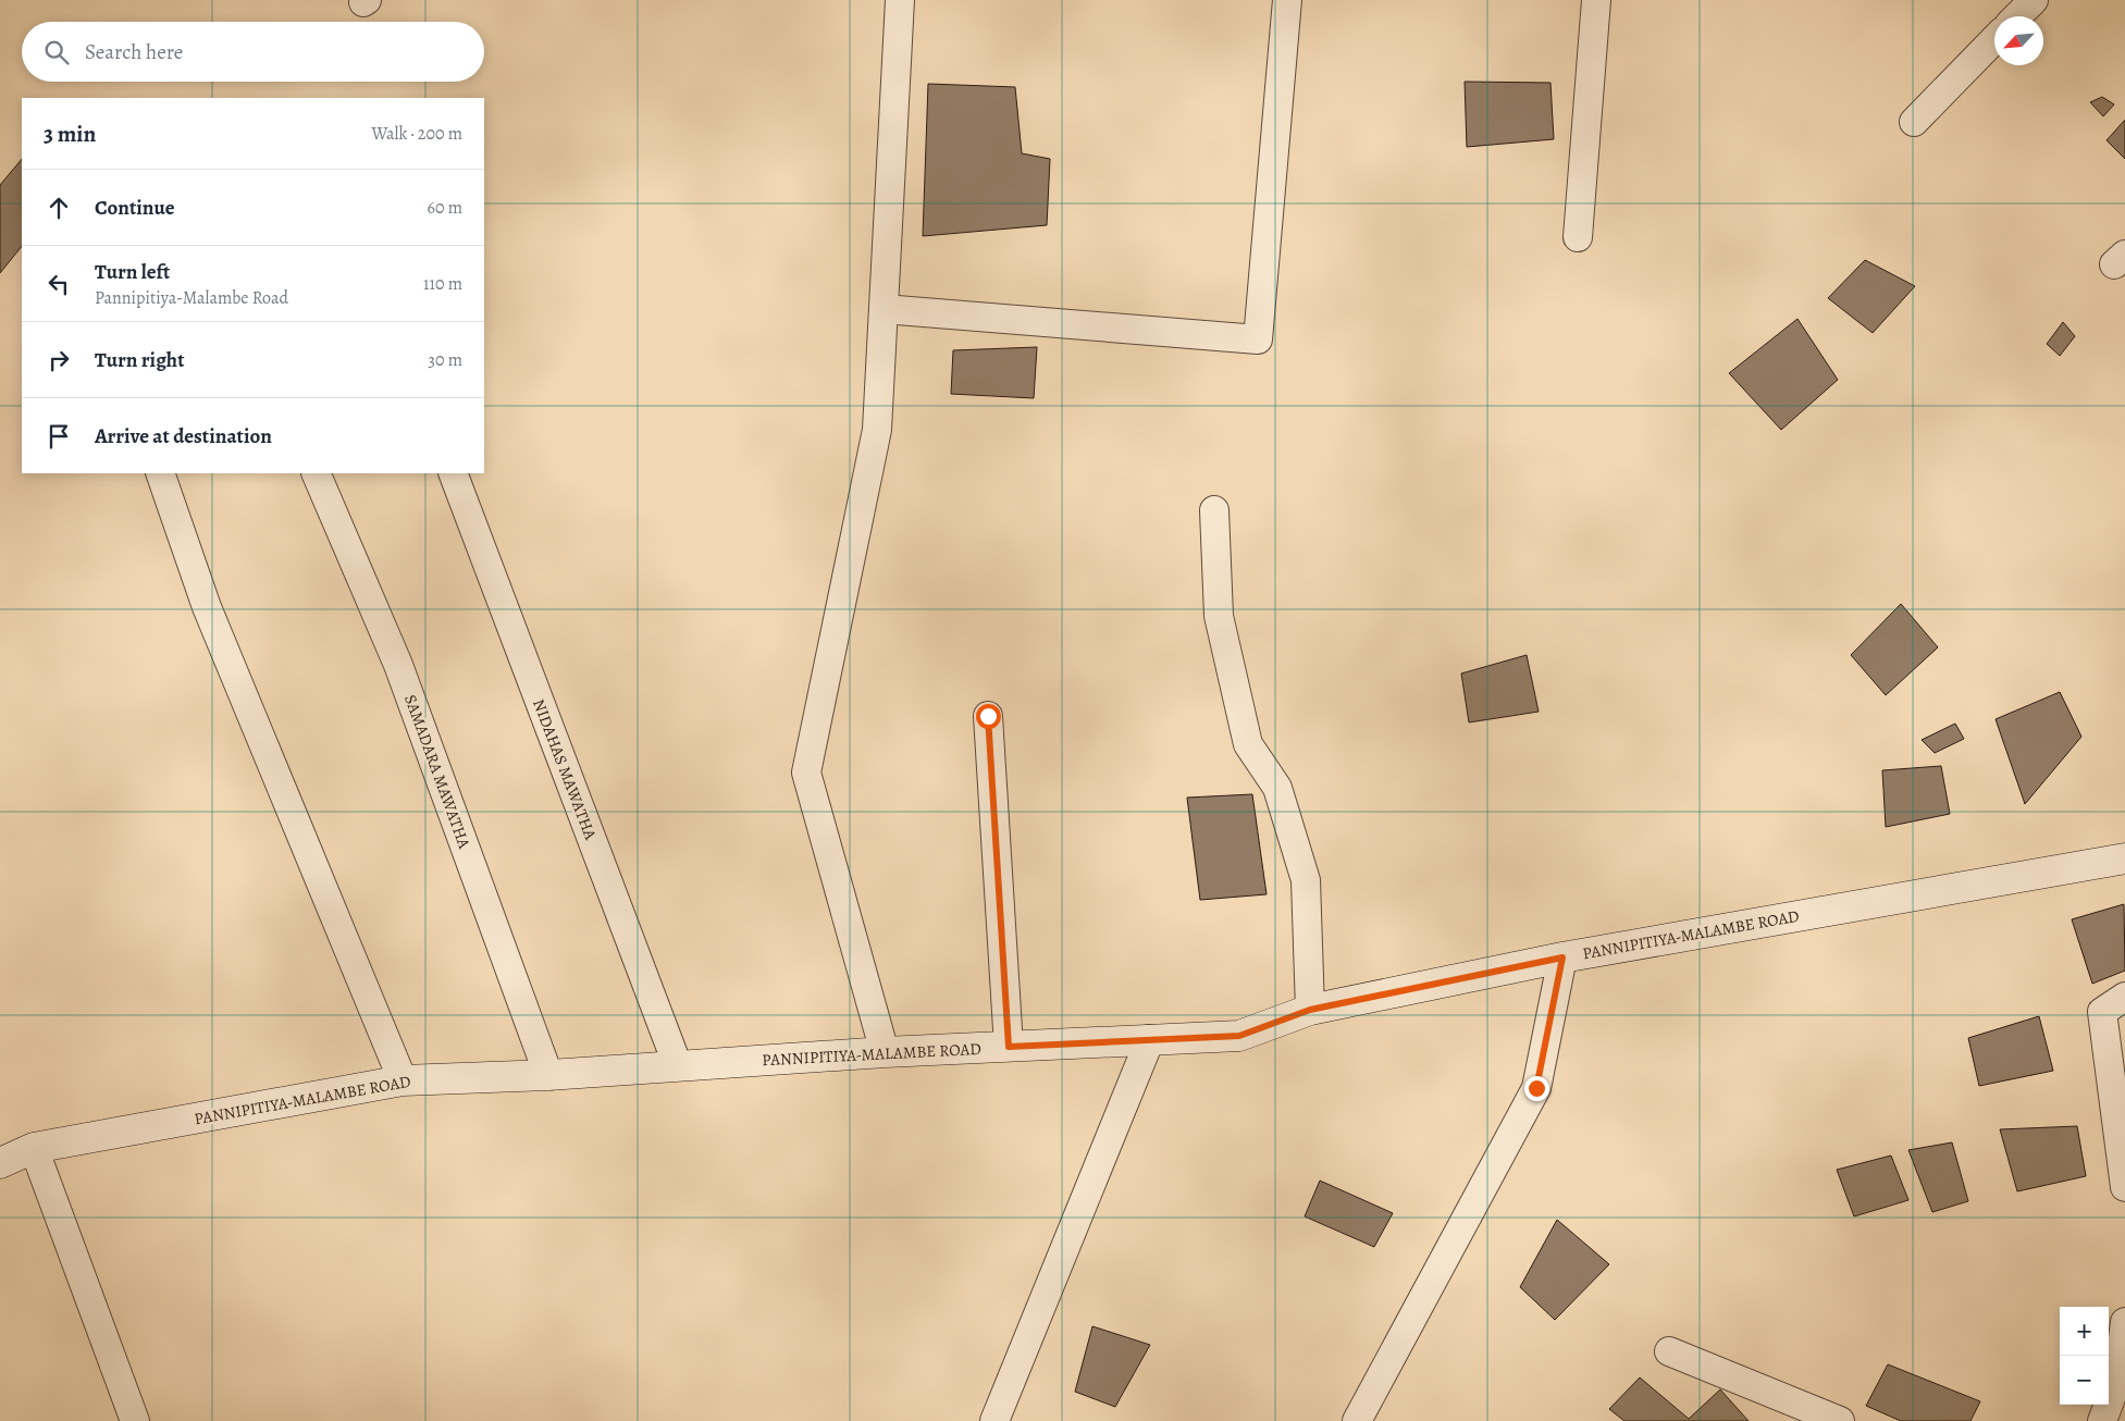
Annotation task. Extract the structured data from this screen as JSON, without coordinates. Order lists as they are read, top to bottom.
{
  "streets": {
    "street": ["NIDAHAS MAWATHA", "SAMADARA MAWATHA", "PANNIPITIYA-MALAMBE ROAD"]
  },
  "crossings": [
    ["NIDAHAS MAWATHA", "PANNIPITIYA-MALAMBE ROAD"],
    ["SAMADARA MAWATHA", "PANNIPITIYA-MALAMBE ROAD"]
  ],
  "north": "bottom left",
  "page": {
    "search": "Search here",
    "heading": ["3 min", "Walk · 200 m"],
    "list": [
      ["Continue", "60 m"],
      ["Turn left", "Pannipitiya-Malambe Road", "110 m"],
      ["Turn right", "30 m"],
      "Arrive at destination"
    ],
    "map_buttons": ["+", "−"]
  }
}
